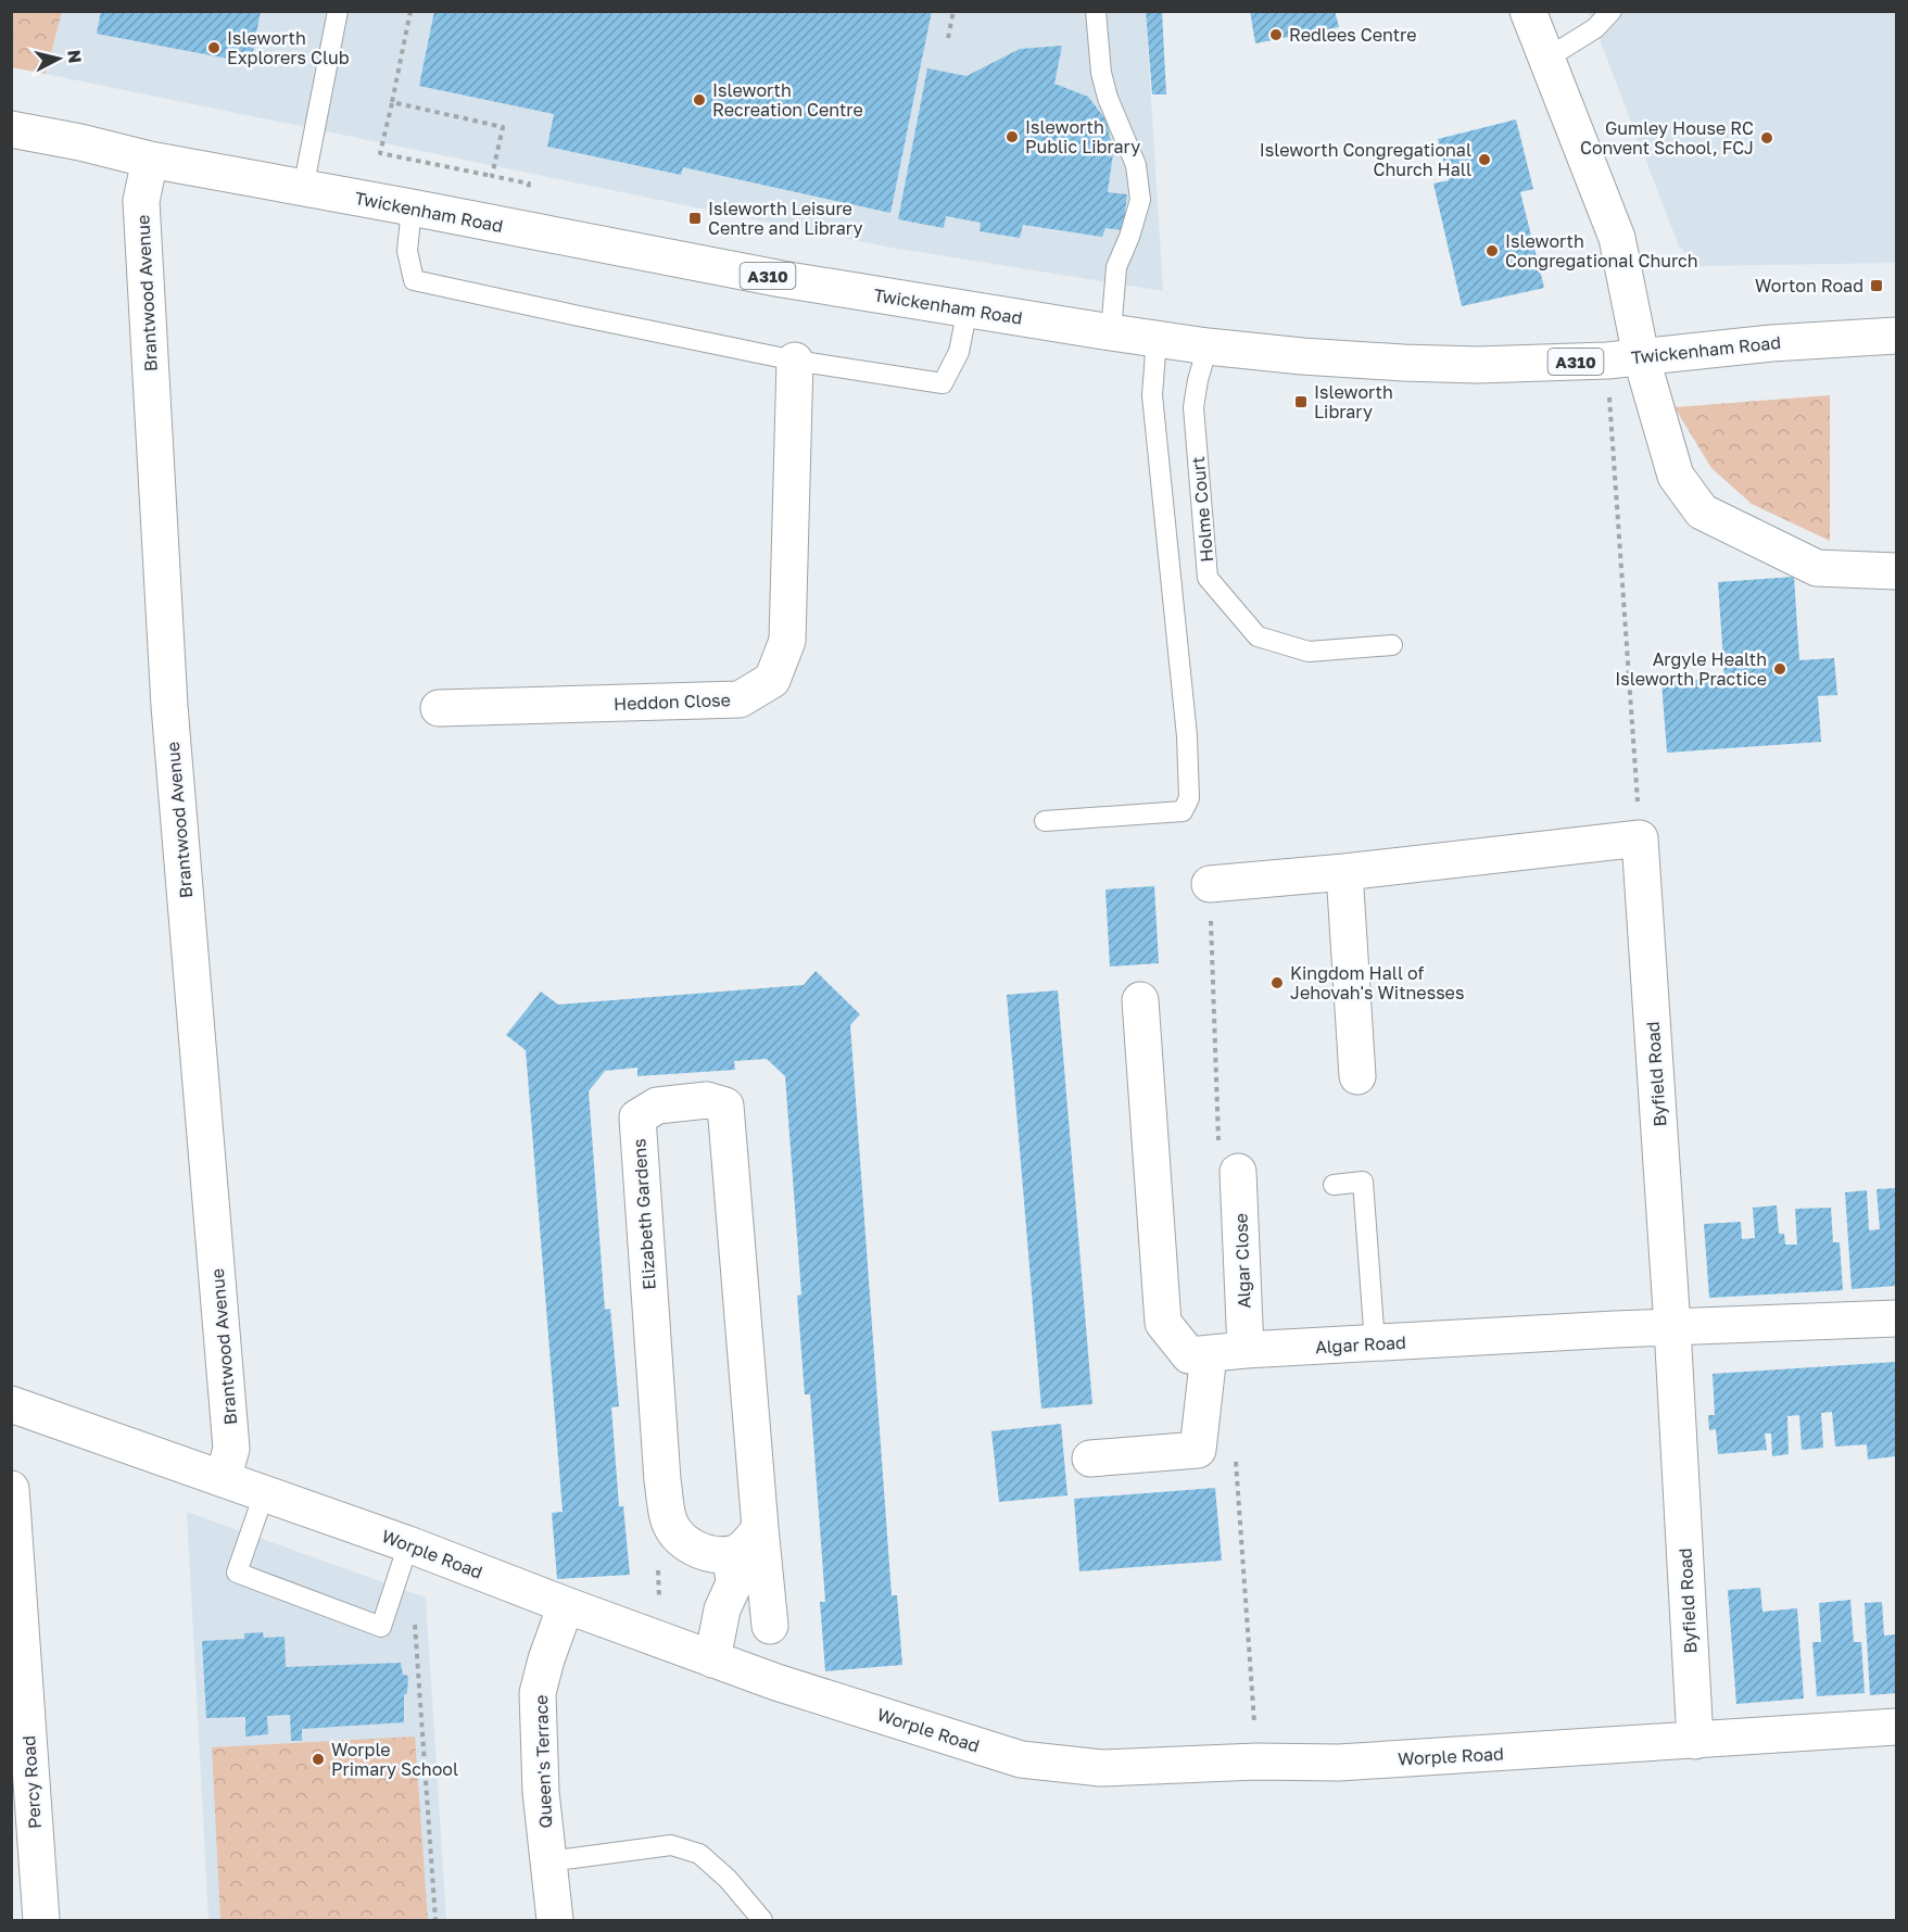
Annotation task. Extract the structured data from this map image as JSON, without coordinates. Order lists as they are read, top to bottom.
{
  "streets": {
    "street": [
      "Twickenham Road",
      "A310",
      "Brantwood Avenue",
      "Heddon Close",
      "Byfield Road",
      "Elizabeth Gardens",
      "Algar Close",
      "Algar Road",
      "Worple Road",
      "Queen's Terrace",
      "Percy Road"
    ],
    "lane": ["Holme Court"]
  },
  "crossings": [
    ["Twickenham Road", "Brantwood Avenue"],
    ["Twickenham Road", "Holme Court"],
    ["Brantwood Avenue", "Worple Road"],
    ["Byfield Road", "Algar Road"],
    ["Byfield Road", "Worple Road"],
    ["Algar Close", "Algar Road"],
    ["Worple Road", "Queen's Terrace"]
  ],
  "places": {
    "other": [
      "Redlees Centre",
      "Isleworth Explorers Club",
      "Isleworth Recreation Centre",
      "Isleworth Public Library",
      "Gumley House RC Convent School, FCJ",
      "Isleworth Congregational Church Hall",
      "Isleworth Congregational Church",
      "Argyle Health Isleworth Practice",
      "Kingdom Hall of Jehovah's Witnesses",
      "Worple Primary School"
    ],
    "transit": ["Isleworth Leisure Centre and Library", "Worton Road", "Isleworth Library"]
  },
  "north": "right"
}
